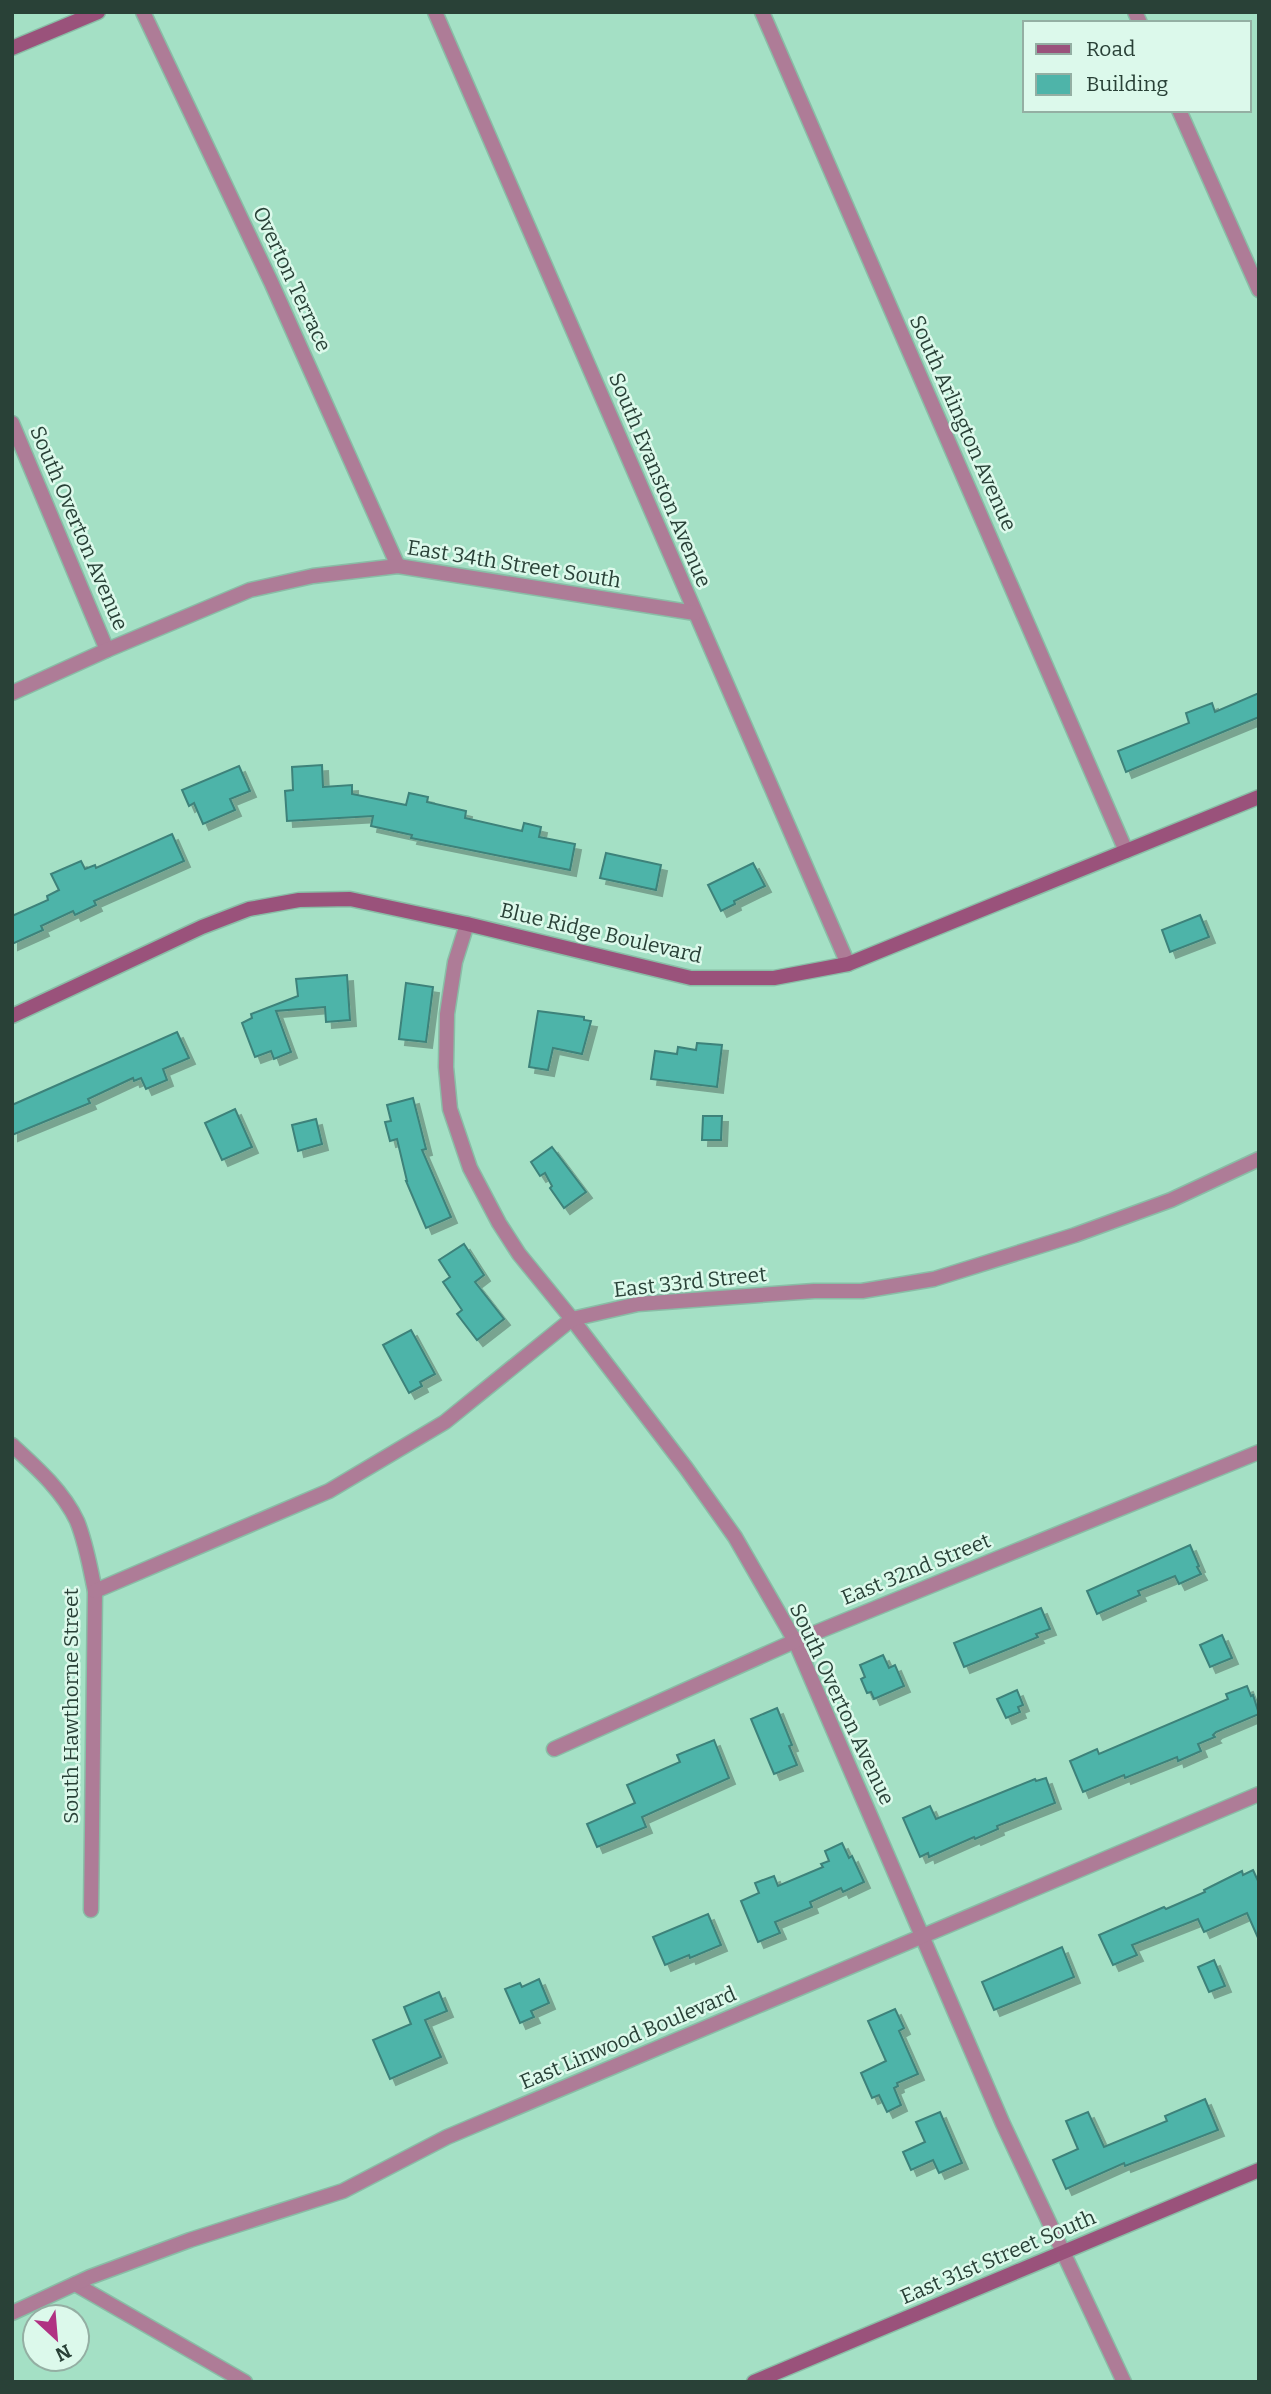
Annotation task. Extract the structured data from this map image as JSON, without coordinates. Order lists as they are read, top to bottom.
{
  "streets": {
    "street": [
      "Overton Terrace",
      "South Arlington Avenue",
      "South Evanston Avenue",
      "South Overton Avenue",
      "East 34th Street South",
      "Blue Ridge Boulevard",
      "East 33rd Street",
      "East 32nd Street",
      "South Hawthorne Street",
      "East Linwood Boulevard",
      "East 31st Street South"
    ]
  },
  "crossings": [
    ["Overton Terrace", "East 34th Street South"],
    ["South Arlington Avenue", "Blue Ridge Boulevard"],
    ["South Evanston Avenue", "East 34th Street South"],
    ["South Evanston Avenue", "Blue Ridge Boulevard"],
    ["South Overton Avenue", "East 34th Street South"],
    ["South Overton Avenue", "Blue Ridge Boulevard"],
    ["South Overton Avenue", "East 33rd Street"],
    ["South Overton Avenue", "East 32nd Street"],
    ["South Overton Avenue", "East Linwood Boulevard"],
    ["South Overton Avenue", "East 31st Street South"],
    ["East 33rd Street", "South Hawthorne Street"]
  ],
  "legend": ["Road", "Building"],
  "north": "bottom right"
}
